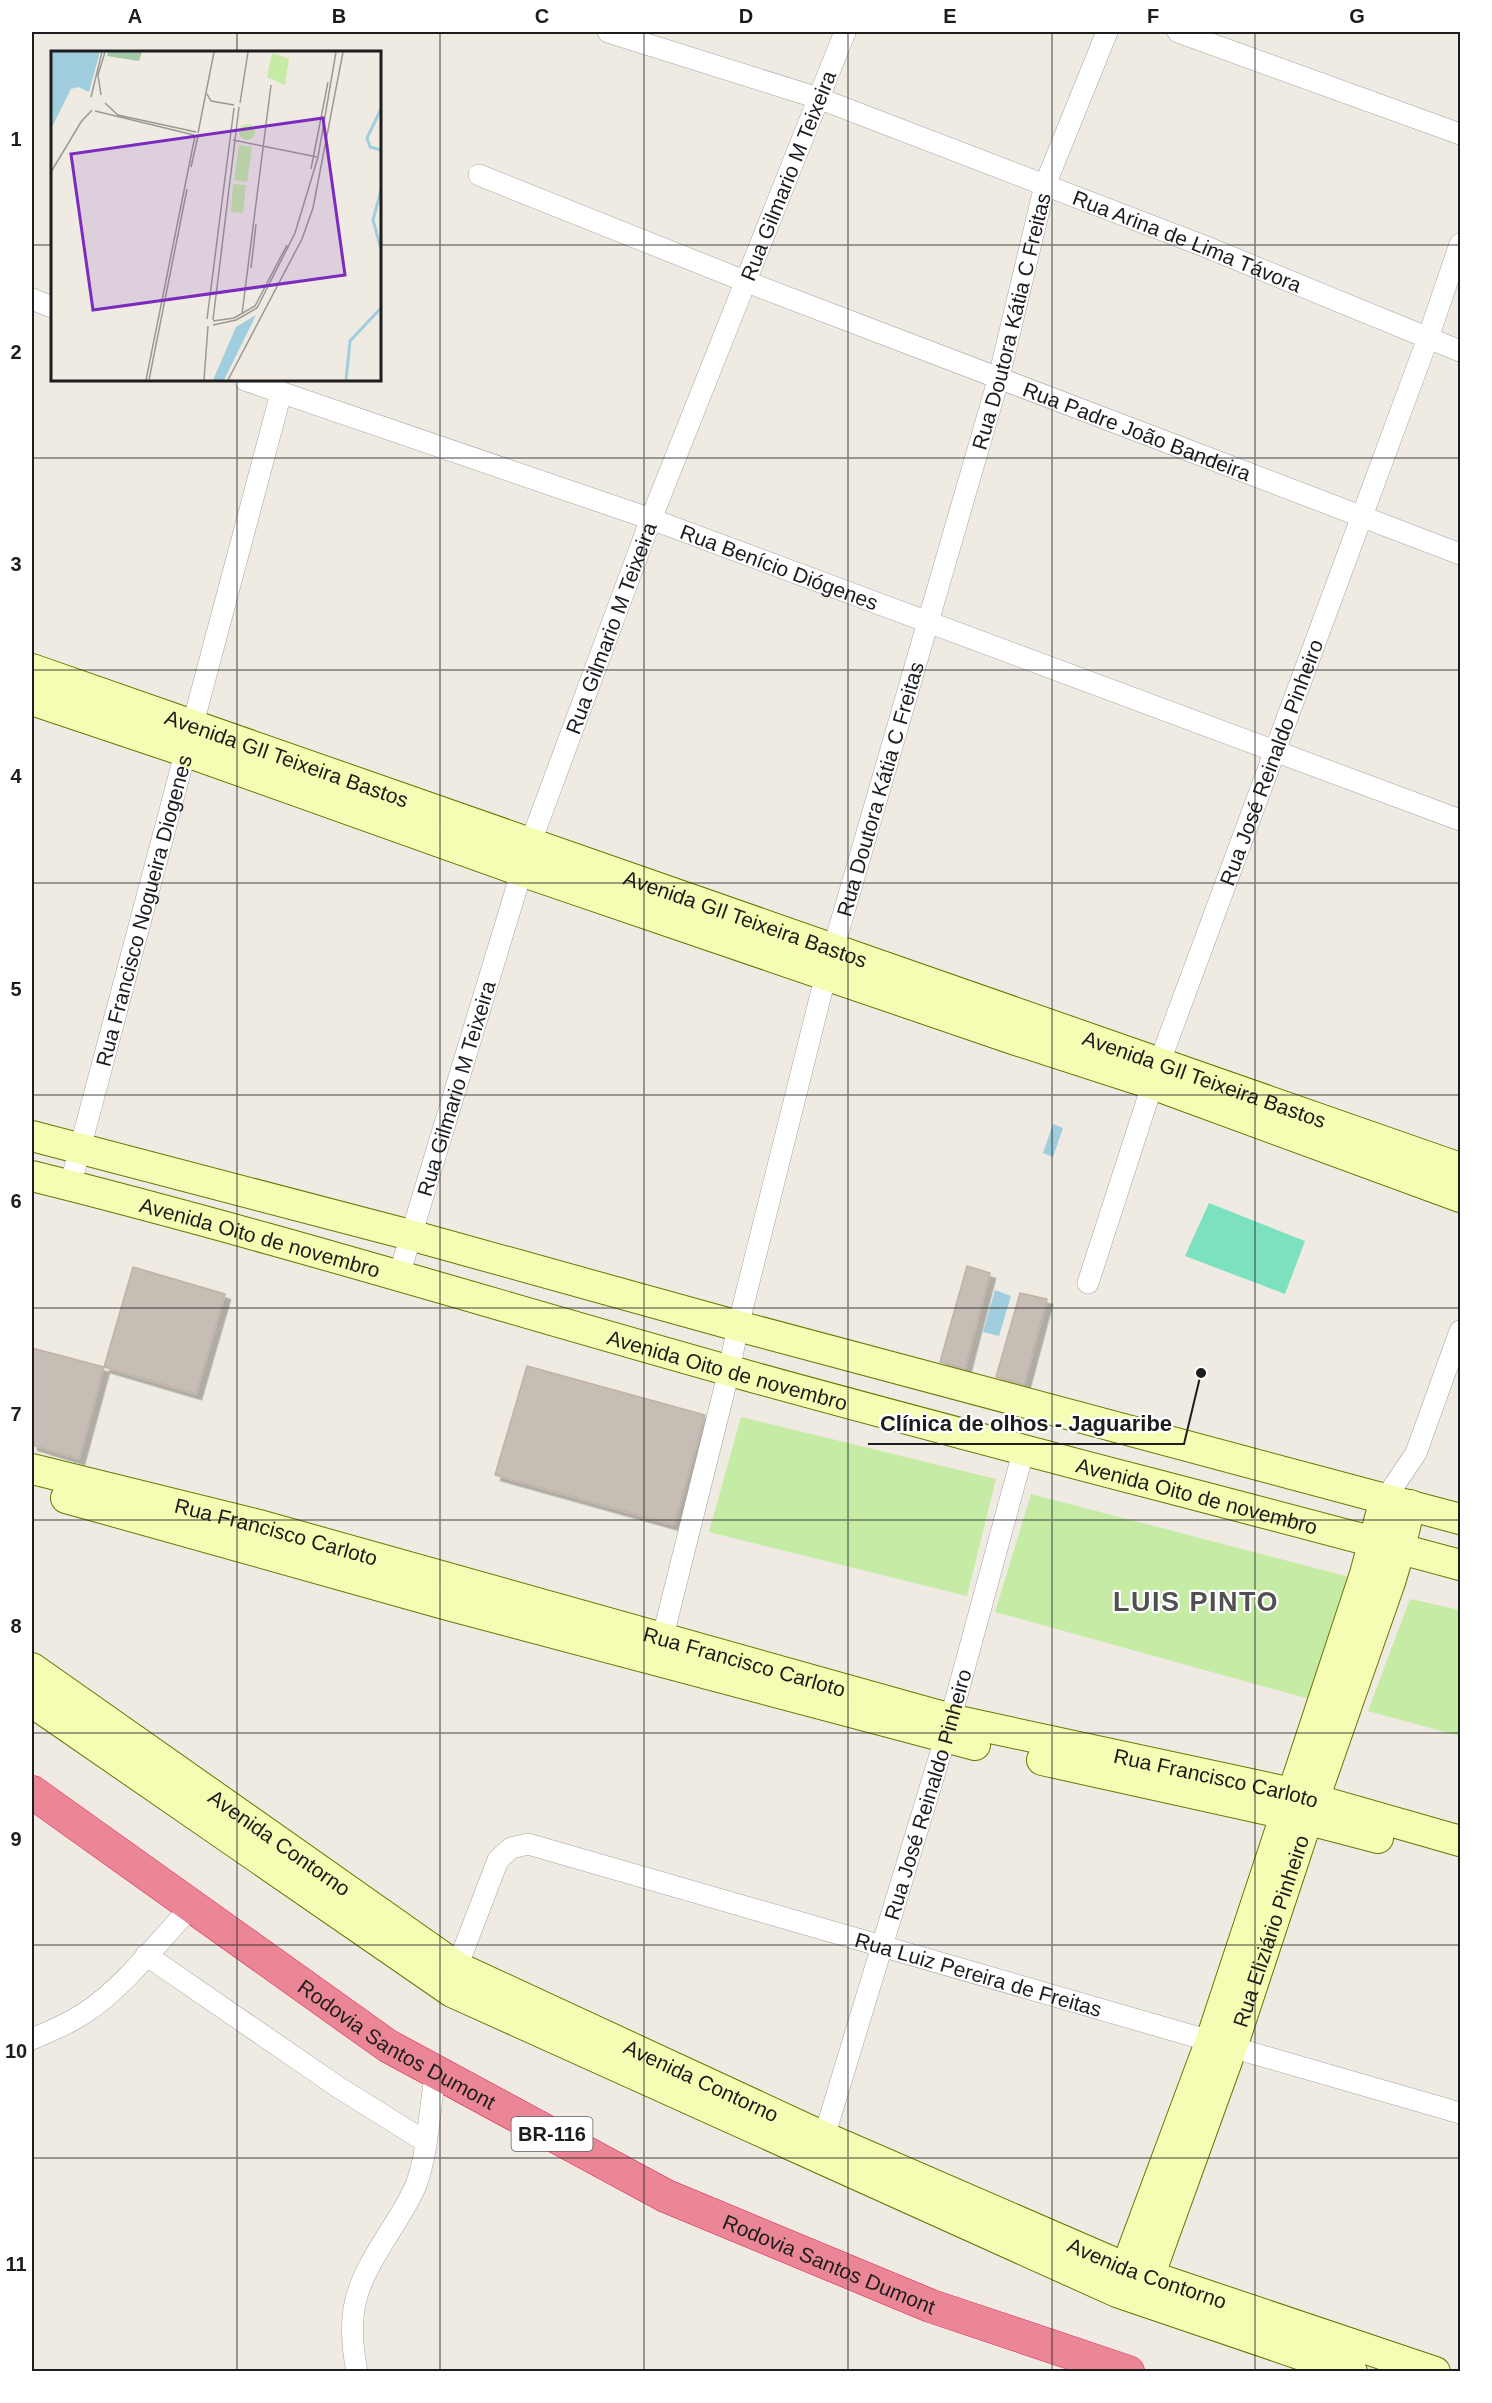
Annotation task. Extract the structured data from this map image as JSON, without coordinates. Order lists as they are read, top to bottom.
{
  "streets": {
    "highway": ["Rodovia Santos Dumont", "BR-116"],
    "street": [
      "Rua Gilmario M Teixeira",
      "Rua Arina de Lima Távora",
      "Rua Doutora Kátia C Freitas",
      "Rua Padre João Bandeira",
      "Rua Benício Diógenes",
      "Avenida GIl Teixeira Bastos",
      "Rua José Reinaldo Pinheiro",
      "Rua Francisco Nogueira Diogenes",
      "Avenida Oito de novembro",
      "Rua Francisco Carloto",
      "Avenida Contorno",
      "Rua Eliziário Pinheiro",
      "Rua Luiz Pereira de Freitas"
    ]
  },
  "crossings": [
    ["Rua Gilmario M Teixeira", "Rua Arina de Lima Távora"],
    ["Rua Gilmario M Teixeira", "Rua Padre João Bandeira"],
    ["Rua Gilmario M Teixeira", "Rua Benício Diógenes"],
    ["Rua Gilmario M Teixeira", "Avenida GIl Teixeira Bastos"],
    ["Rua Gilmario M Teixeira", "Avenida Oito de novembro"],
    ["Rua Arina de Lima Távora", "Rua Doutora Kátia C Freitas"],
    ["Rua Arina de Lima Távora", "Rua José Reinaldo Pinheiro"],
    ["Rua Doutora Kátia C Freitas", "Rua Padre João Bandeira"],
    ["Rua Doutora Kátia C Freitas", "Rua Benício Diógenes"],
    ["Rua Doutora Kátia C Freitas", "Avenida GIl Teixeira Bastos"],
    ["Rua Doutora Kátia C Freitas", "Avenida Oito de novembro"],
    ["Rua Doutora Kátia C Freitas", "Rua Francisco Carloto"],
    ["Rua Padre João Bandeira", "Rua José Reinaldo Pinheiro"],
    ["Rua Benício Diógenes", "Rua José Reinaldo Pinheiro"],
    ["Rua Benício Diógenes", "Rua Francisco Nogueira Diogenes"],
    ["Avenida GIl Teixeira Bastos", "Rua José Reinaldo Pinheiro"],
    ["Avenida GIl Teixeira Bastos", "Rua Francisco Nogueira Diogenes"],
    ["Rua José Reinaldo Pinheiro", "Avenida Oito de novembro"],
    ["Rua José Reinaldo Pinheiro", "Rua Francisco Carloto"],
    ["Rua José Reinaldo Pinheiro", "Avenida Contorno"],
    ["Rua José Reinaldo Pinheiro", "Rua Luiz Pereira de Freitas"],
    ["Rua Francisco Nogueira Diogenes", "Avenida Oito de novembro"],
    ["Avenida Oito de novembro", "Rua Eliziário Pinheiro"],
    ["Rua Francisco Carloto", "Rua Eliziário Pinheiro"],
    ["Avenida Contorno", "Rua Eliziário Pinheiro"],
    ["Avenida Contorno", "Rua Luiz Pereira de Freitas"],
    ["Rua Eliziário Pinheiro", "Rua Luiz Pereira de Freitas"]
  ],
  "districts": ["LUIS PINTO"],
  "places": ["Clínica de olhos - Jaguaribe"],
  "grid": {
    "columns": [
      "A",
      "B",
      "C",
      "D",
      "E",
      "F",
      "G"
    ],
    "rows": [
      "1",
      "2",
      "3",
      "4",
      "5",
      "6",
      "7",
      "8",
      "9",
      "10",
      "11"
    ]
  }
}
